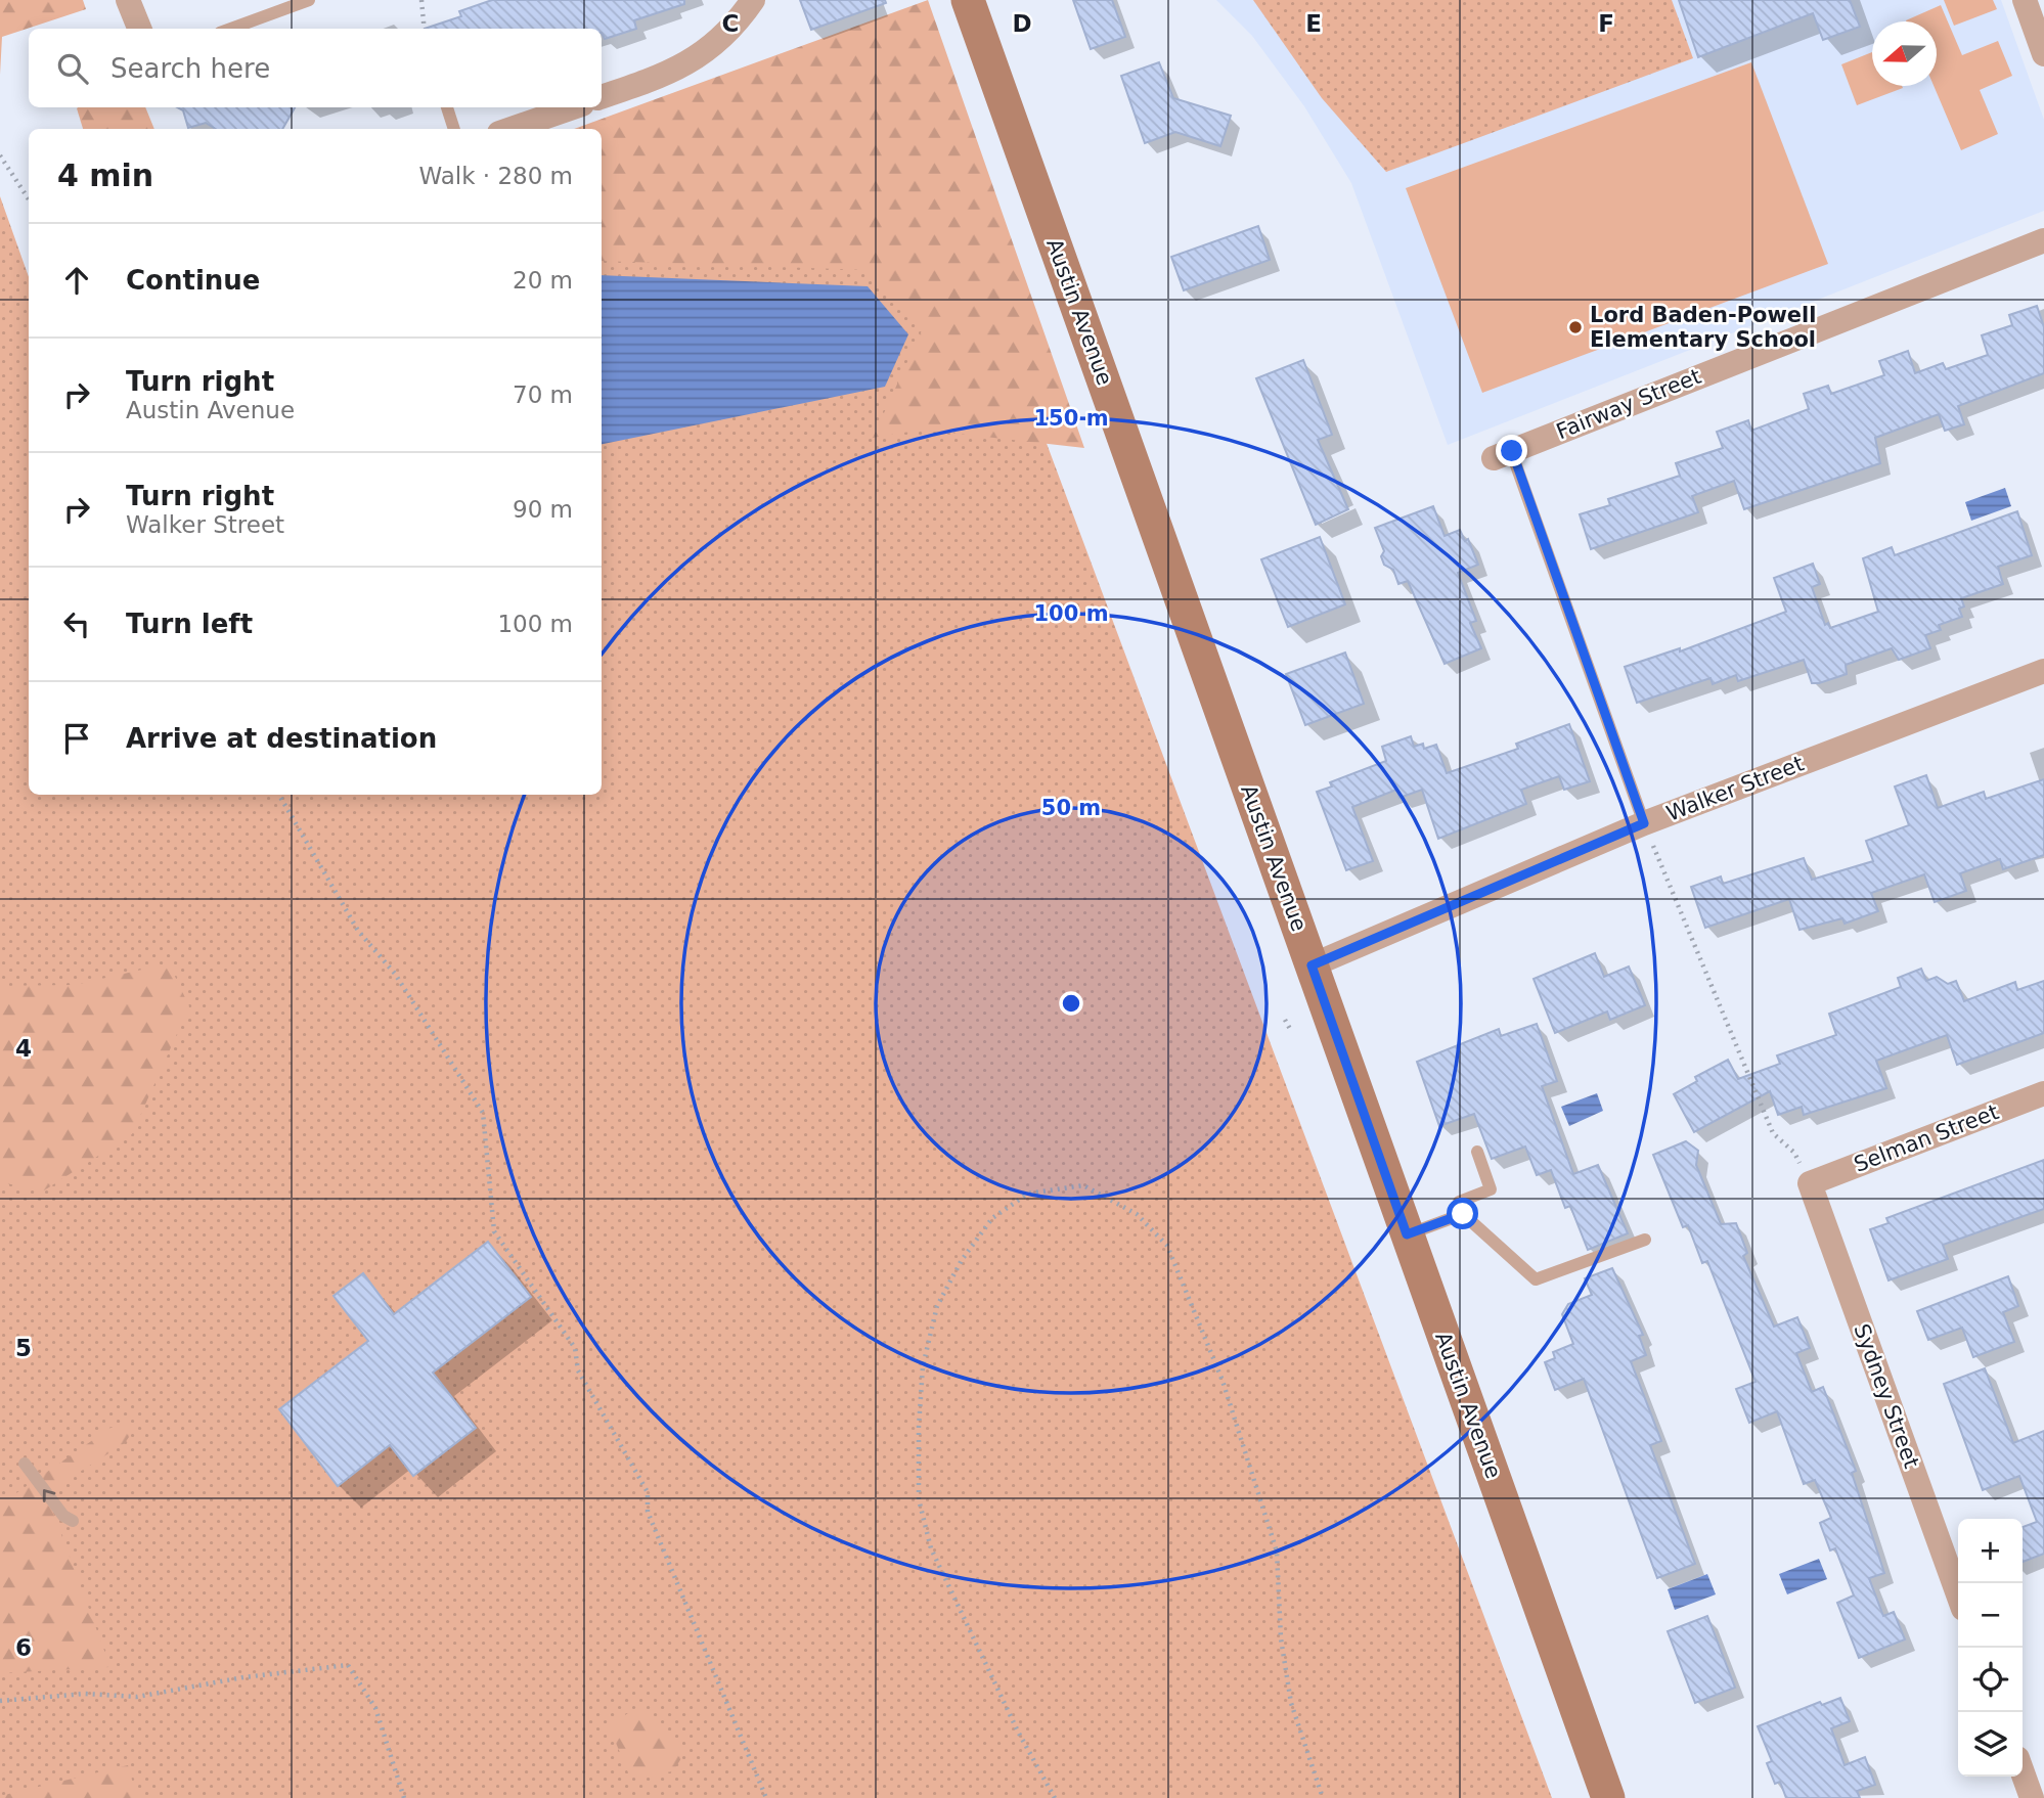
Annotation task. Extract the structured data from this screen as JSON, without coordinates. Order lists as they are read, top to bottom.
{
  "streets": {
    "main road": ["Austin Avenue"],
    "street": [
      "Fairway Street",
      "Walker Street",
      "Selman Street",
      "Sydney Street"
    ]
  },
  "crossings": [
    ["Austin Avenue", "Walker Street"],
    ["Selman Street", "Sydney Street"]
  ],
  "places": ["Lord Baden-Powell Elementary School"],
  "north": "left",
  "page": {
    "search": "Search here",
    "heading": ["4 min", "Walk · 280 m"],
    "list": [
      ["Continue", "20 m"],
      ["Turn right", "Austin Avenue", "70 m"],
      ["Turn right", "Walker Street", "90 m"],
      ["Turn left", "100 m"],
      "Arrive at destination"
    ],
    "map_buttons": ["+", "−"]
  },
  "grid": {
    "columns": [
      "C",
      "D",
      "E",
      "F"
    ],
    "rows": ["4", "5", "6"]
  },
  "rings": ["150 m", "100 m", "50 m"]
}
